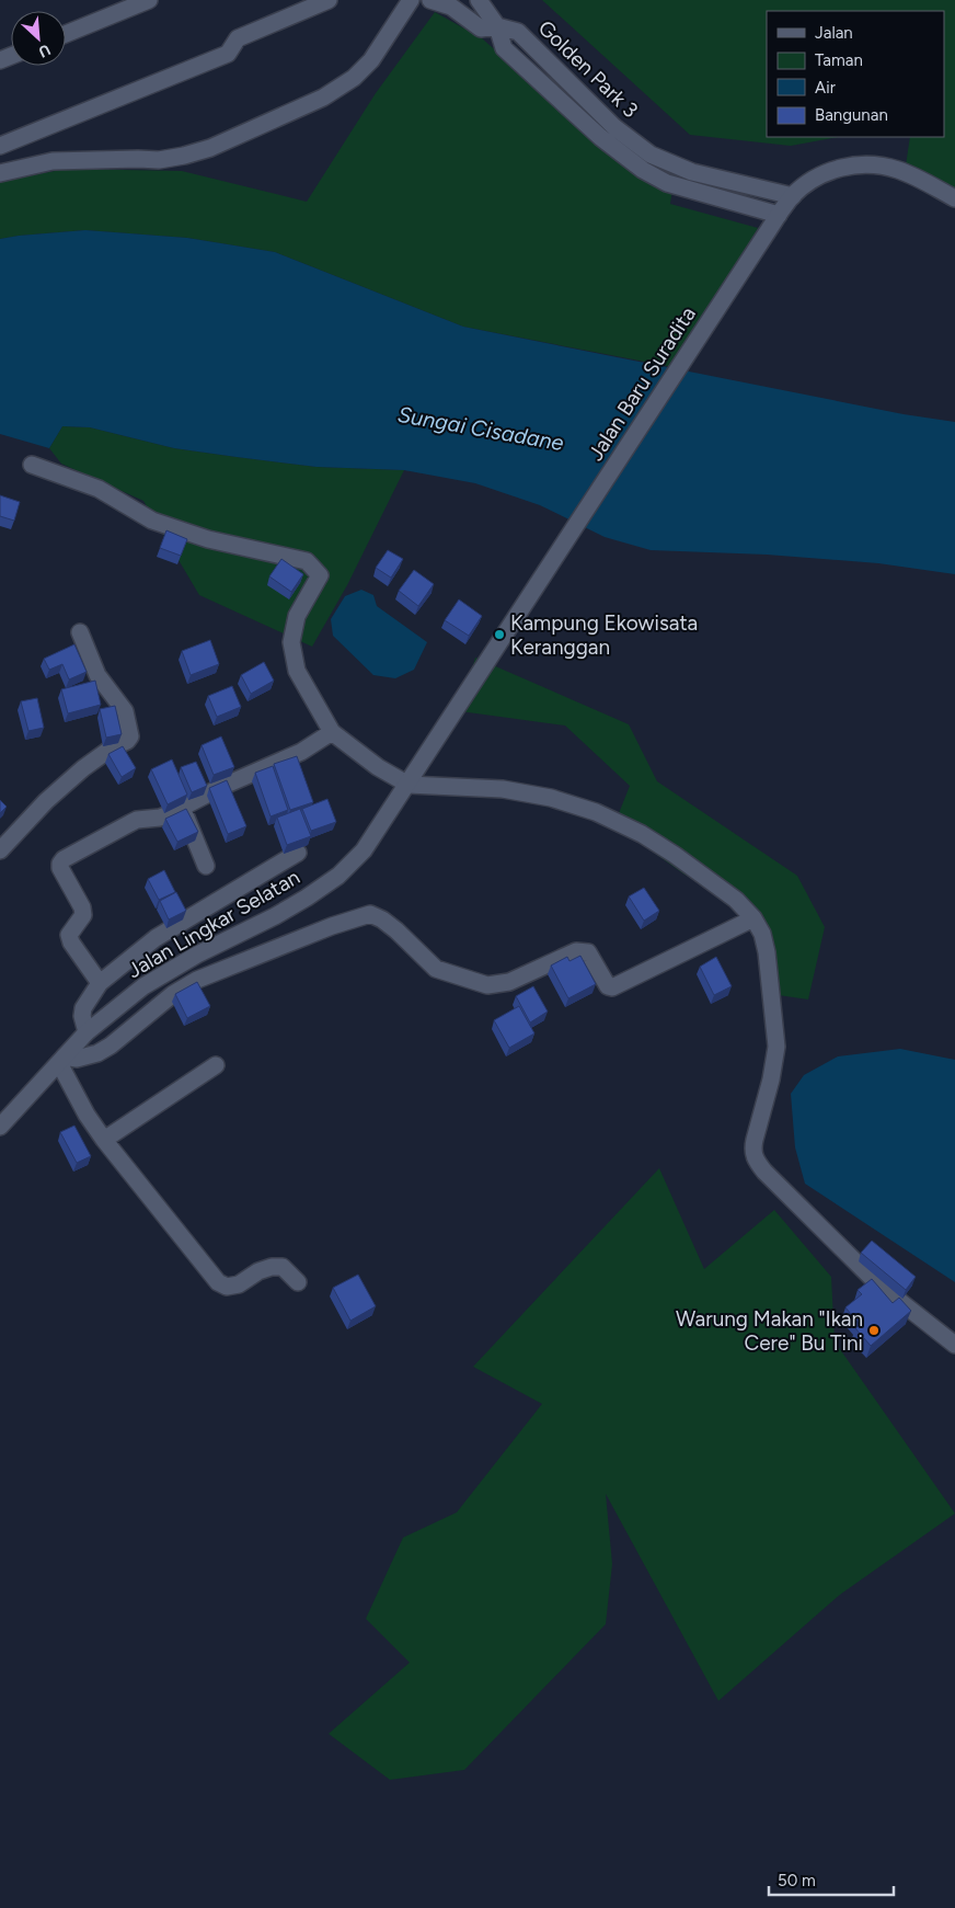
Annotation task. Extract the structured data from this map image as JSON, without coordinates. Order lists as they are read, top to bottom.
{
  "streets": {
    "street": ["Golden Park 3", "Jalan Baru Suradita", "Jalan Lingkar Selatan"]
  },
  "crossings": [
    ["Golden Park 3", "Jalan Baru Suradita"],
    ["Jalan Baru Suradita", "Jalan Lingkar Selatan"]
  ],
  "water": ["Sungai Cisadane"],
  "places": ["Kampung Ekowisata Keranggan", "Warung Makan \"Ikan Cere\" Bu Tini"],
  "legend": [
    "Jalan",
    "Taman",
    "Air",
    "Bangunan"
  ],
  "scale_bar": "50 m",
  "north": "bottom right"
}
